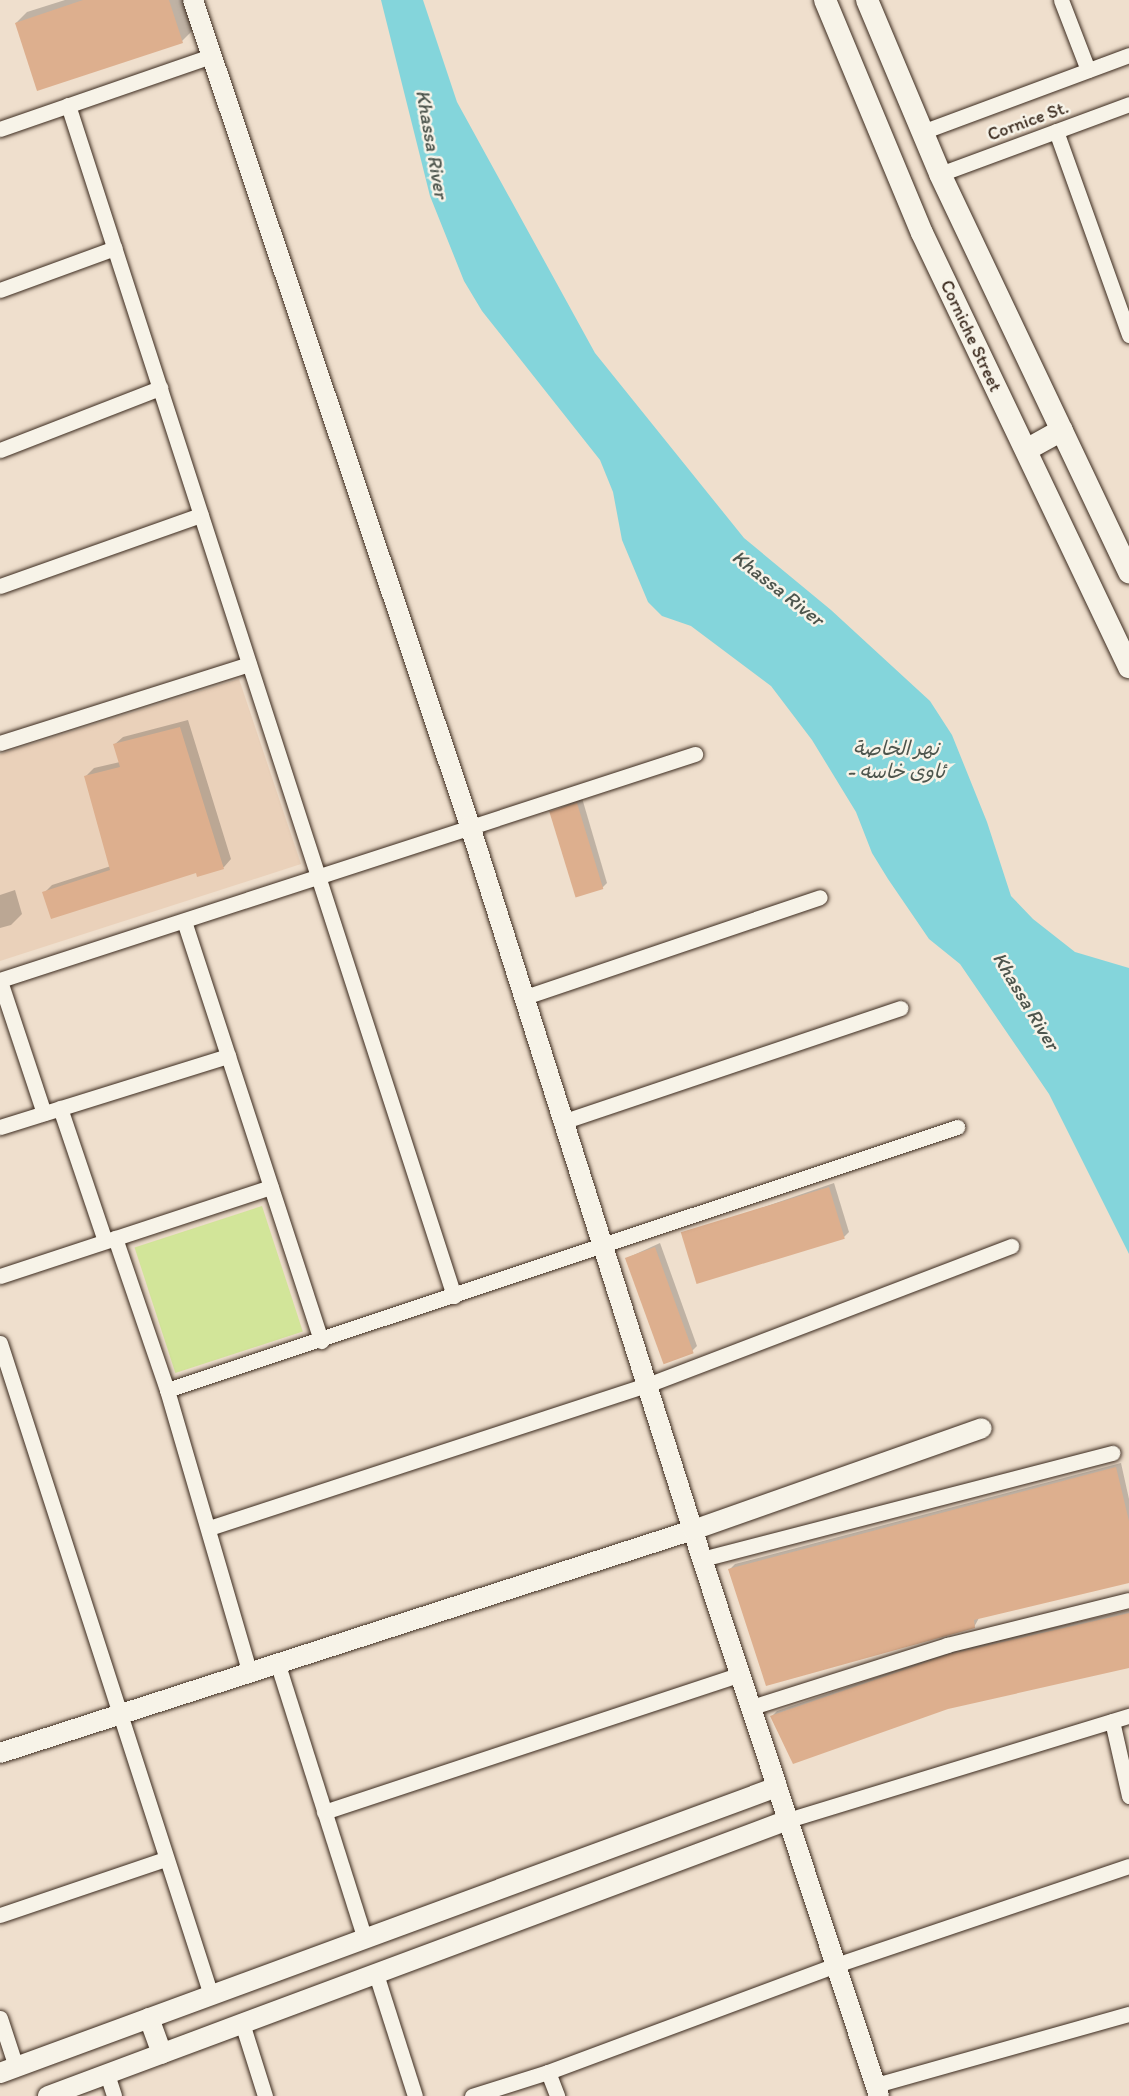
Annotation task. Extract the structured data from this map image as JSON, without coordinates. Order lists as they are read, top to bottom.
{
  "streets": {
    "main road": ["Corniche Street"],
    "street": ["Cornice St."]
  },
  "water": ["Khassa River", "نهر الخاصة - ئاوی خاسە"]
}
